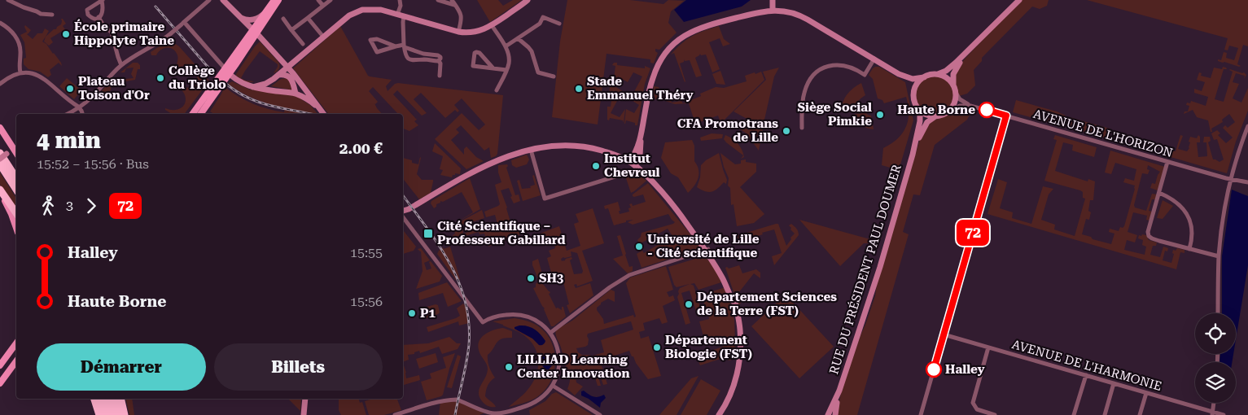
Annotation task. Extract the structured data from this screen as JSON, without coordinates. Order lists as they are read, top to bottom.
{
  "streets": {
    "street": ["AVENUE DE L'HORIZON", "RUE DU PRÉSIDENT PAUL DOUMER", "AVENUE DE L'HARMONIE"]
  },
  "crossings": [
    ["AVENUE DE L'HORIZON", "RUE DU PRÉSIDENT PAUL DOUMER"]
  ],
  "places": {
    "other": [
      "École primaire Hippolyte Taine",
      "Collège du Triolo",
      "Plateau Toison d'Or",
      "Stade Emmanuel Théry",
      "Haute Borne",
      "Siège Social Pimkie",
      "CFA Promotrans de Lille",
      "Institut Chevreul",
      "Université de Lille ‐ Cité scientifique",
      "SH3",
      "Département Sciences de la Terre (FST)",
      "P1",
      "Département Biologie (FST)",
      "LILLIAD Learning Center Innovation",
      "Halley"
    ],
    "transit": ["Cité Scientifique – Professeur Gabillard"]
  },
  "lines": ["bus line 72"],
  "page": {
    "on_map": "72",
    "heading": ["4 min", "15:52 – 15:56 · Bus", "2.00 €"],
    "legs": ["3", "72"],
    "list": [
      {
        "name": "Halley",
        "value": "15:55"
      },
      {
        "name": "Haute Borne",
        "value": "15:56"
      }
    ],
    "buttons": ["Démarrer", "Billets"]
  }
}
